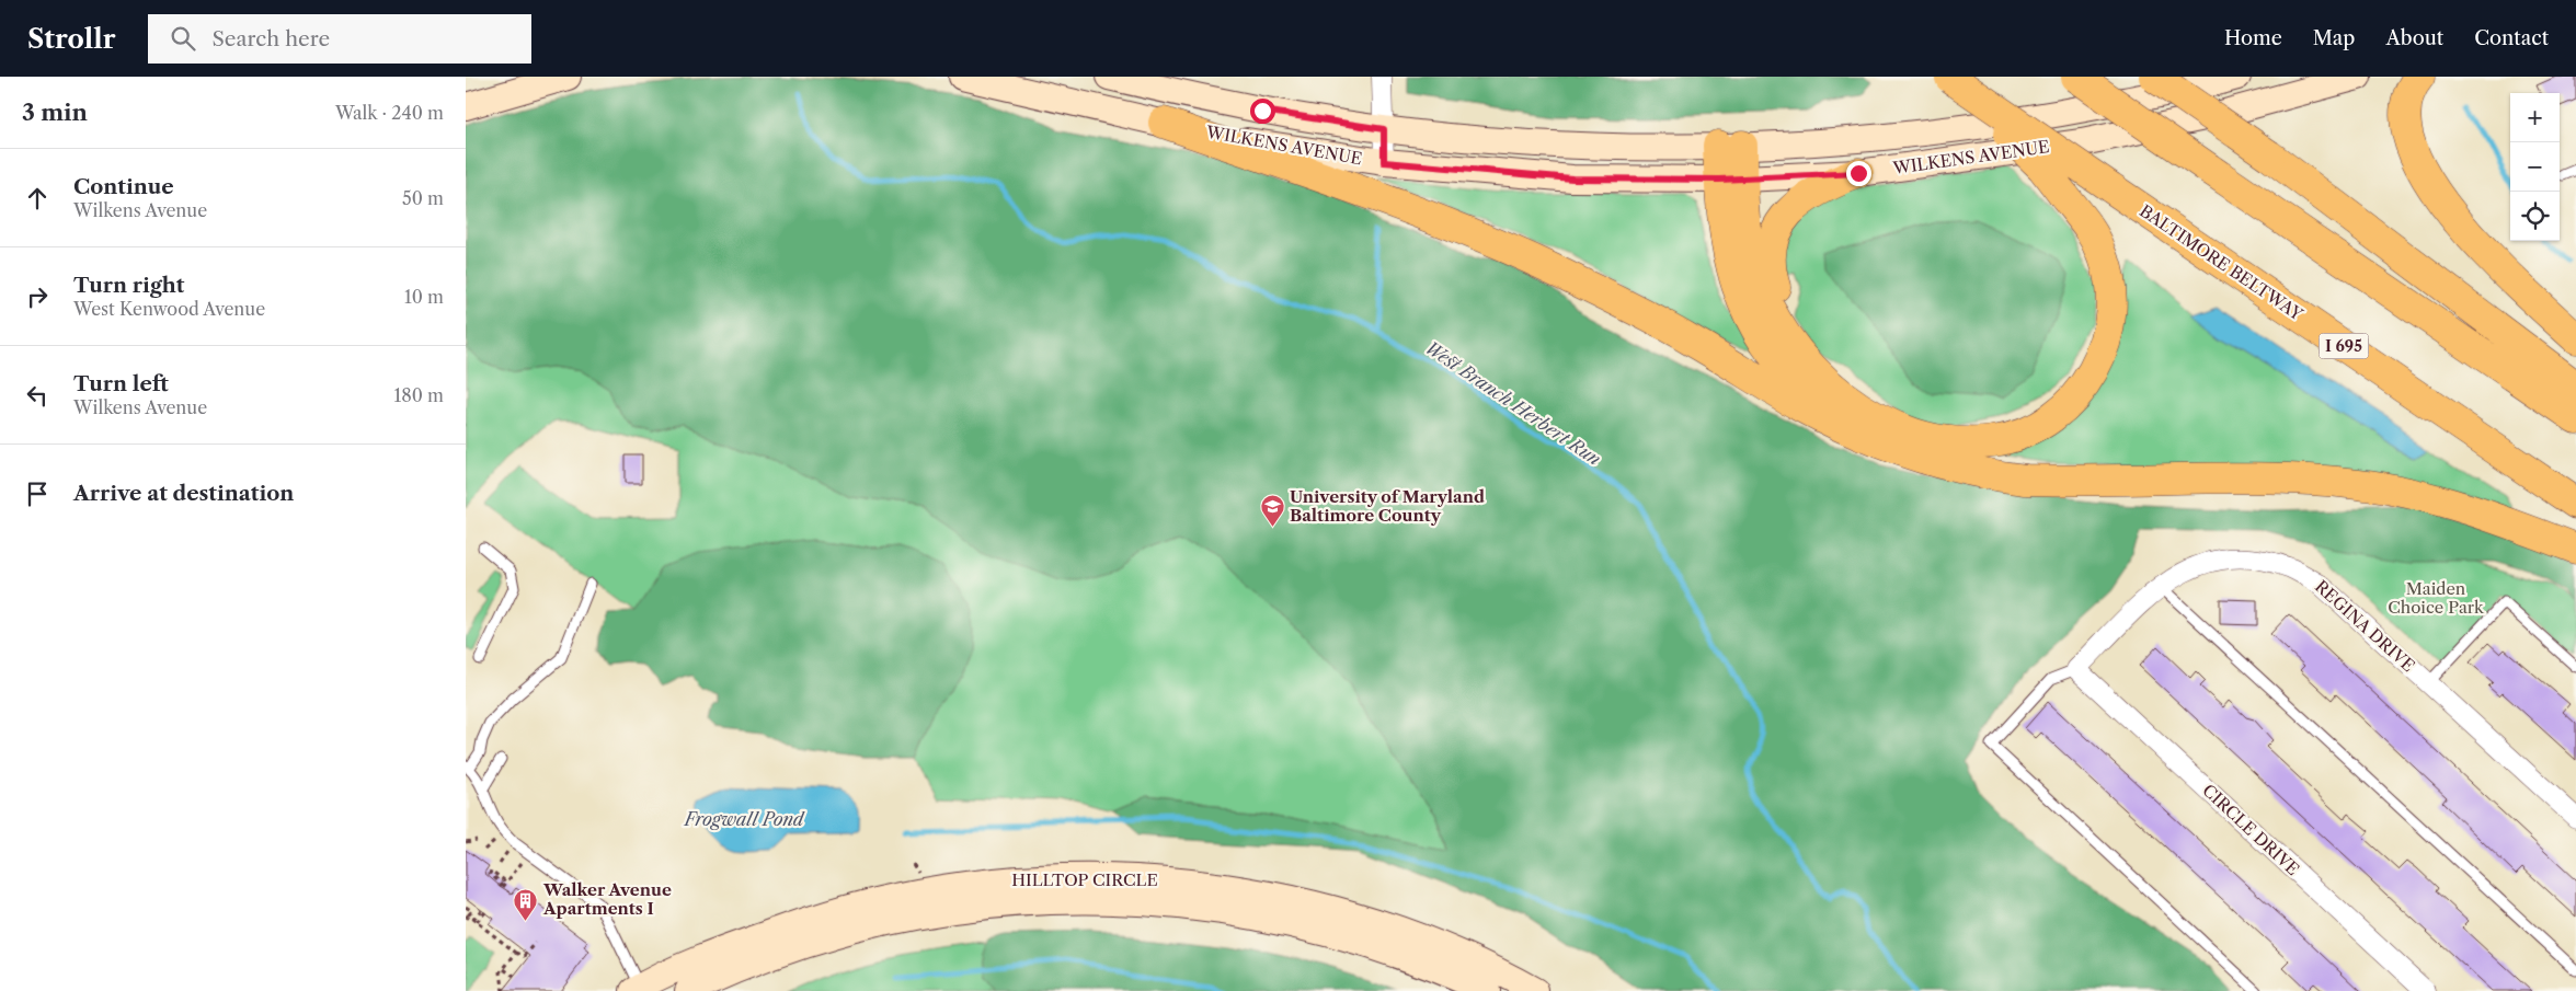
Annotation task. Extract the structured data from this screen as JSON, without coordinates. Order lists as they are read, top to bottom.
{
  "streets": {
    "highway": ["BALTIMORE BELTWAY", "I 695"],
    "main road": ["WILKENS AVENUE", "HILLTOP CIRCLE"],
    "street": ["REGINA DRIVE", "CIRCLE DRIVE"]
  },
  "crossings": [
    ["REGINA DRIVE", "CIRCLE DRIVE"]
  ],
  "water": ["West Branch Herbert Run", "Frogwall Pond"],
  "parks": ["Maiden Choice Park"],
  "places": {
    "school or university": ["University of Maryland Baltimore County"],
    "building": ["Walker Avenue Apartments I"]
  },
  "page": {
    "header": "Strollr",
    "search": "Search here",
    "nav": [
      "Home",
      "Map",
      "About",
      "Contact"
    ],
    "heading": ["3 min", "Walk · 240 m"],
    "map_buttons": ["+", "−"],
    "list": [
      ["Continue", "Wilkens Avenue", "50 m"],
      ["Turn right", "West Kenwood Avenue", "10 m"],
      ["Turn left", "Wilkens Avenue", "180 m"],
      "Arrive at destination"
    ]
  }
}
